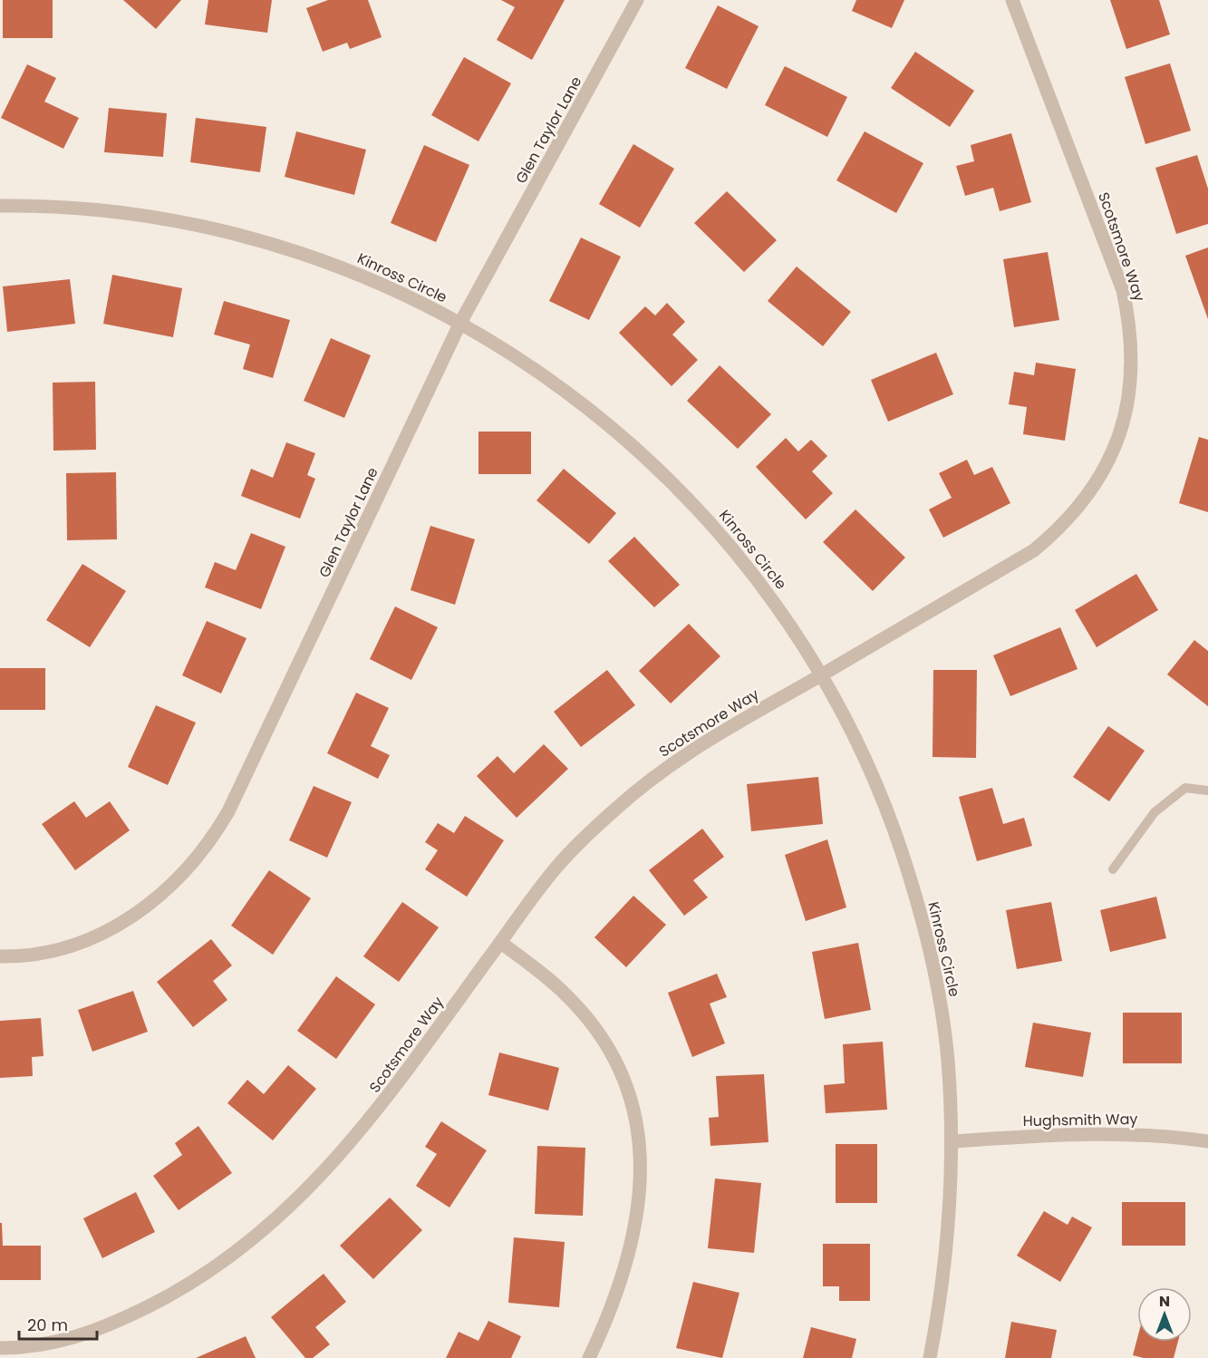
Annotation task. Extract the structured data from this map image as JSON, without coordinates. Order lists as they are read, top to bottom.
{
  "streets": {
    "street": [
      "Glen Taylor Lane",
      "Scotsmore Way",
      "Kinross Circle",
      "Hughsmith Way"
    ]
  },
  "crossings": [
    ["Glen Taylor Lane", "Kinross Circle"],
    ["Scotsmore Way", "Kinross Circle"],
    ["Kinross Circle", "Hughsmith Way"]
  ],
  "scale_bar": "20 m",
  "north": "top"
}
